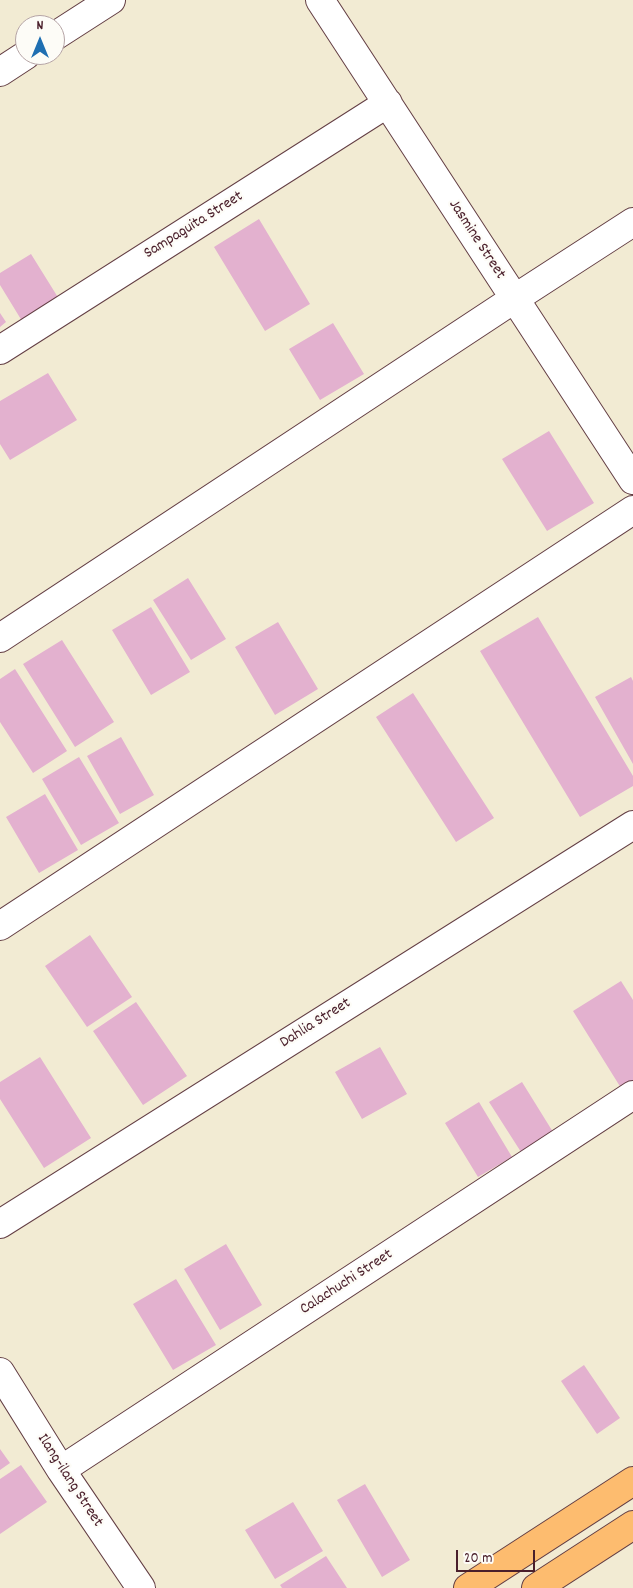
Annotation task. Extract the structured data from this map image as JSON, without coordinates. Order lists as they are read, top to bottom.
{
  "streets": {
    "street": [
      "Sampaguita Street",
      "Jasmine Street",
      "Dahlia Street",
      "Calachuchi Street",
      "Ilang-ilang Street"
    ]
  },
  "crossings": [
    ["Sampaguita Street", "Jasmine Street"],
    ["Calachuchi Street", "Ilang-ilang Street"]
  ],
  "scale_bar": "20 m",
  "north": "top"
}
